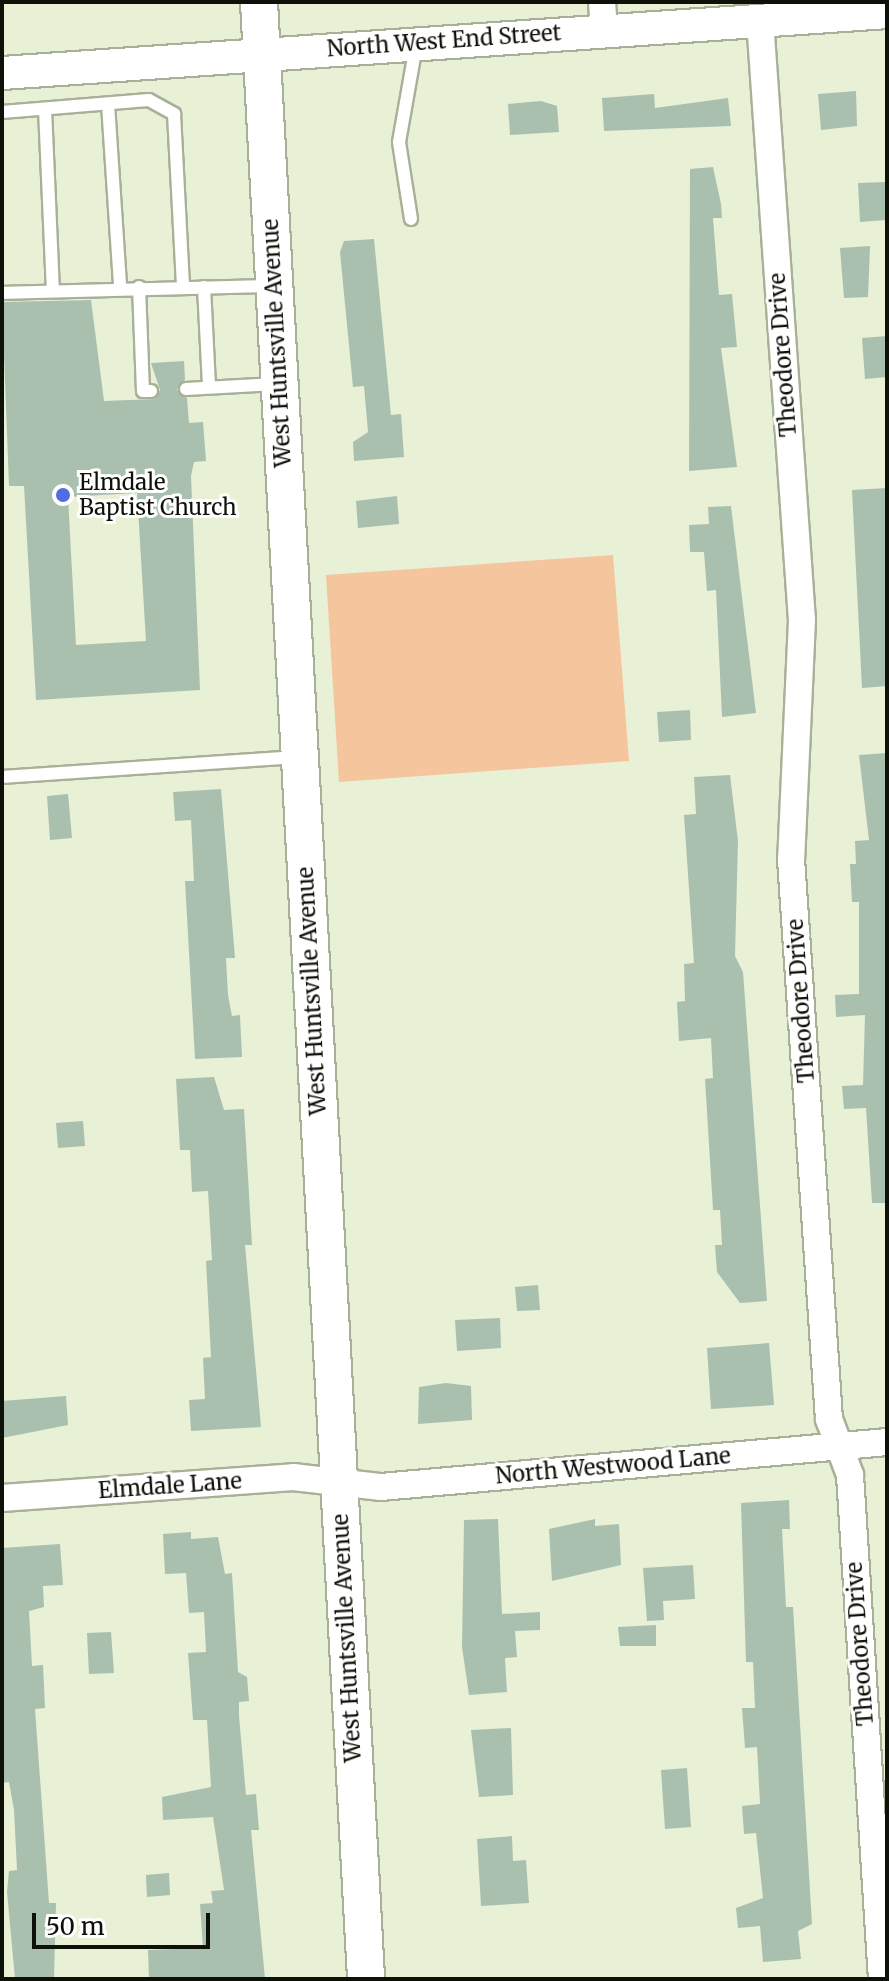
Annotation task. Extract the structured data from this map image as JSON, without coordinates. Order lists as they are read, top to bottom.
{
  "streets": {
    "main road": ["West Huntsville Avenue"],
    "street": [
      "North West End Street",
      "Theodore Drive",
      "North Westwood Lane",
      "Elmdale Lane"
    ]
  },
  "crossings": [
    ["North West End Street", "West Huntsville Avenue"],
    ["North West End Street", "Theodore Drive"],
    ["West Huntsville Avenue", "North Westwood Lane"],
    ["West Huntsville Avenue", "Elmdale Lane"],
    ["Theodore Drive", "North Westwood Lane"],
    ["North Westwood Lane", "Elmdale Lane"]
  ],
  "places": ["Elmdale Baptist Church"],
  "scale_bar": "50 m"
}
